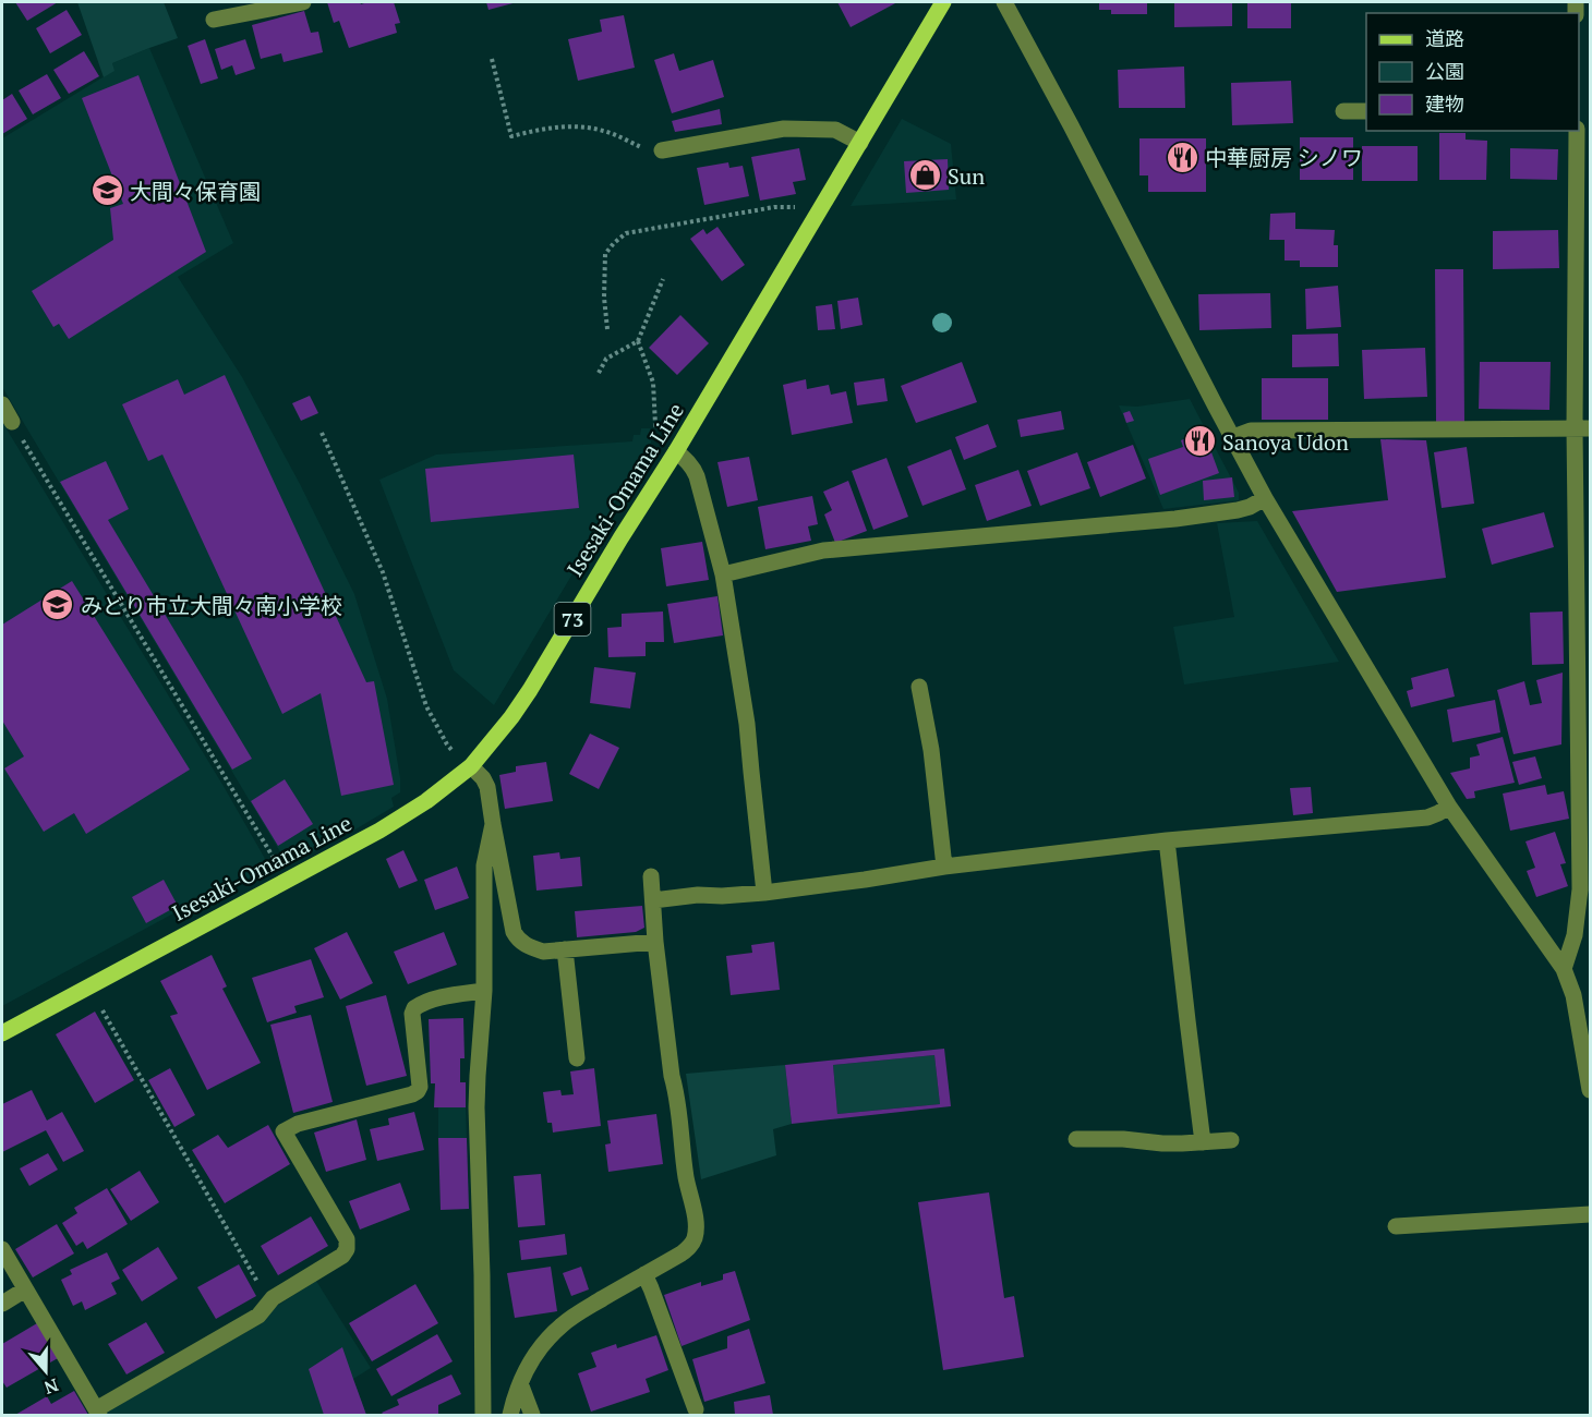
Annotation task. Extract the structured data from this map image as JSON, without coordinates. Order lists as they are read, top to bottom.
{
  "streets": {
    "main road": ["Isesaki-Omama Line", "73"]
  },
  "places": {
    "restaurant": ["中華厨房 シノワ", "Sanoya Udon"],
    "shop": ["Sun"],
    "school or university": ["大間々保育園", "みどり市立大間々南小学校"]
  },
  "legend": ["道路", "公園", "建物"],
  "north": "bottom"
}
